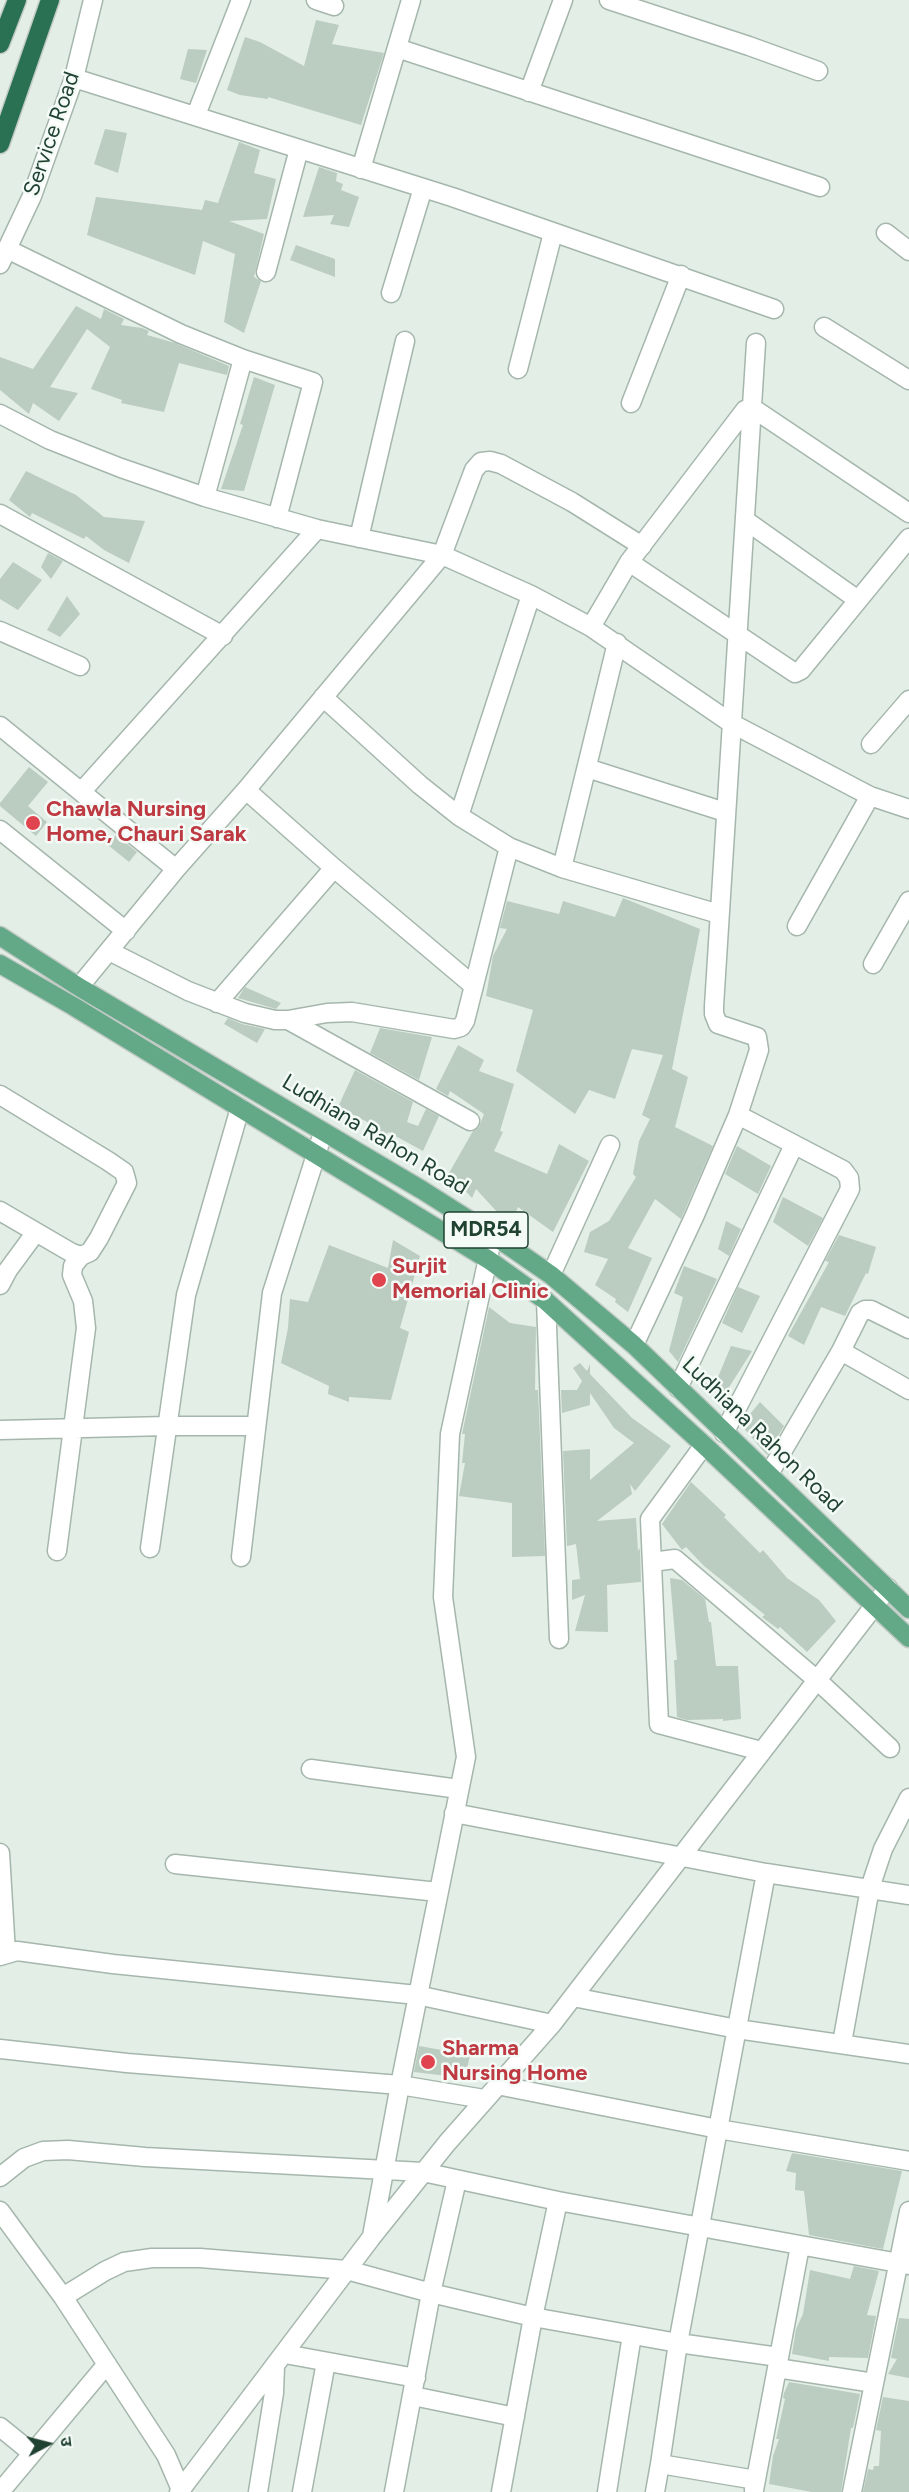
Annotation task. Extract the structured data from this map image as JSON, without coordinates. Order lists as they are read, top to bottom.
{
  "streets": {
    "main road": ["Ludhiana Rahon Road", "MDR54"],
    "street": ["Service Road"]
  },
  "places": ["Chawla Nursing Home, Chauri Sarak", "Surjit Memorial Clinic", "Sharma Nursing Home"],
  "north": "right"
}
